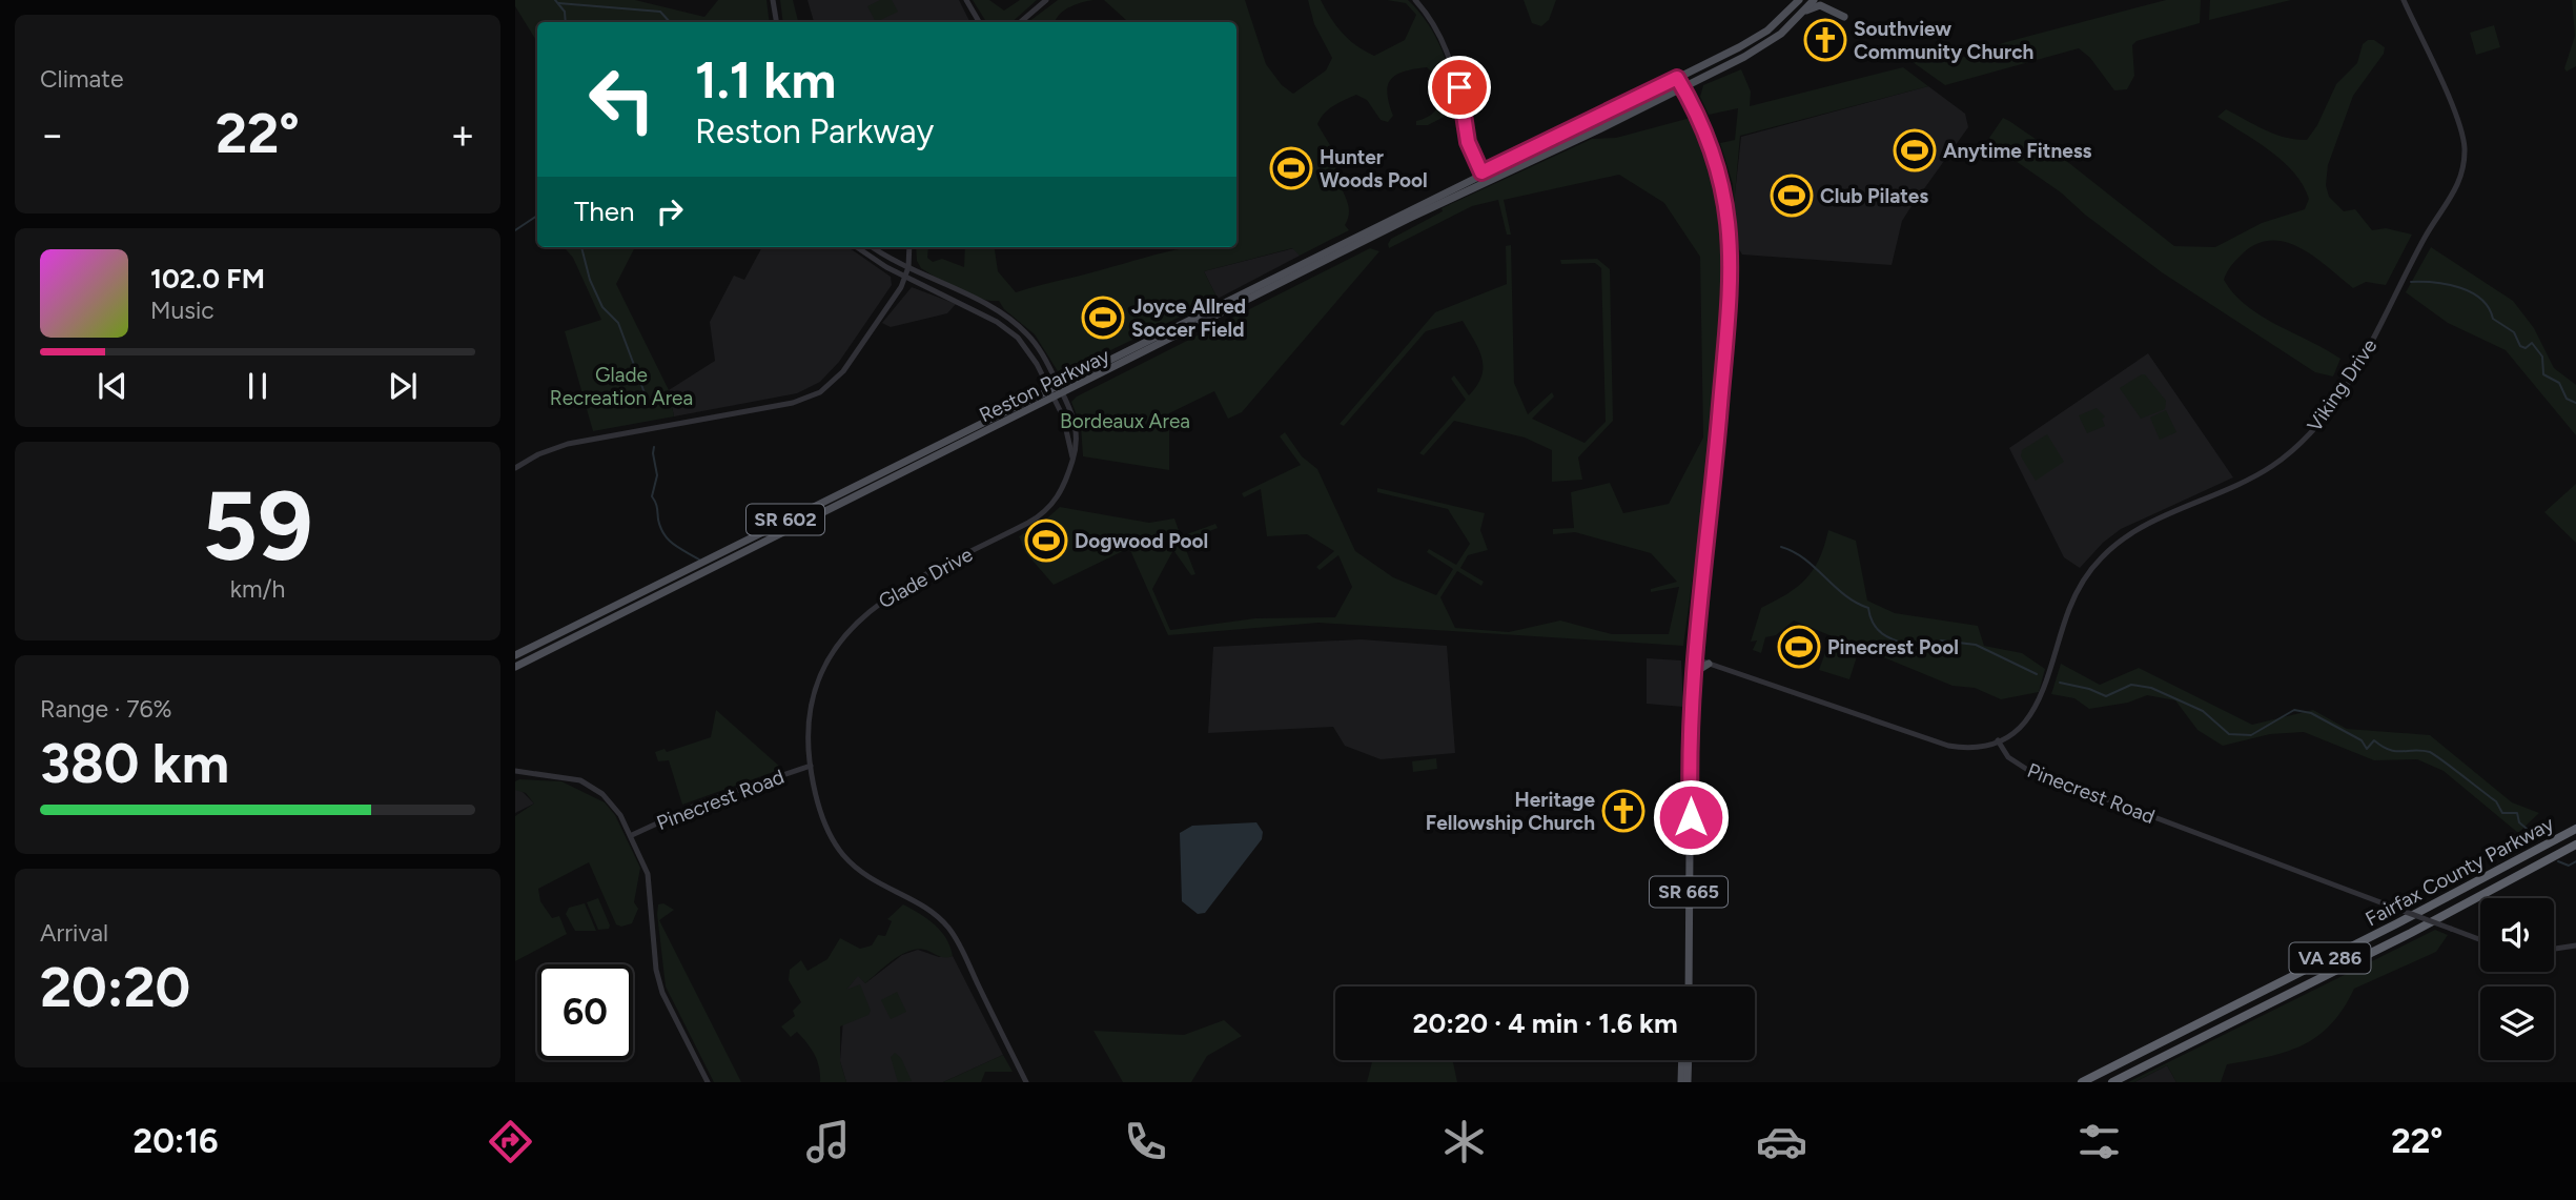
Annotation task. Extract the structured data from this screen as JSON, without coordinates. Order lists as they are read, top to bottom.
{
  "streets": {
    "highway": ["Fairfax County Parkway", "VA 286"],
    "main road": ["Reston Parkway", "SR 602", "SR 665"],
    "street": ["Viking Drive", "Glade Drive", "Pinecrest Road"]
  },
  "crossings": [
    ["Reston Parkway", "Glade Drive"],
    ["Reston Parkway", "SR 665"],
    ["Viking Drive", "Pinecrest Road"],
    ["Glade Drive", "Pinecrest Road"]
  ],
  "parks": ["Glade Recreation Area", "Bordeaux Area"],
  "places": {
    "church": ["Southview Community Church", "Heritage Fellowship Church"],
    "sports": [
      "Anytime Fitness",
      "Hunter Woods Pool",
      "Club Pilates",
      "Joyce Allred Soccer Field",
      "Dogwood Pool",
      "Pinecrest Pool"
    ]
  },
  "page": {
    "tile": [
      "Climate",
      ["59", "km/h"],
      ["Range · 76%", "380 km"],
      ["Arrival", "20:20"]
    ],
    "turn": ["1.1 km", "Reston Parkway"],
    "heat": ["−", "22°", "+"],
    "then": "Then",
    "song": ["102.0 FM", "Music"],
    "limit": "60",
    "trip": "20:20 · 4 min · 1.6 km",
    "tabs": ["20:16", "22°"]
  }
}
